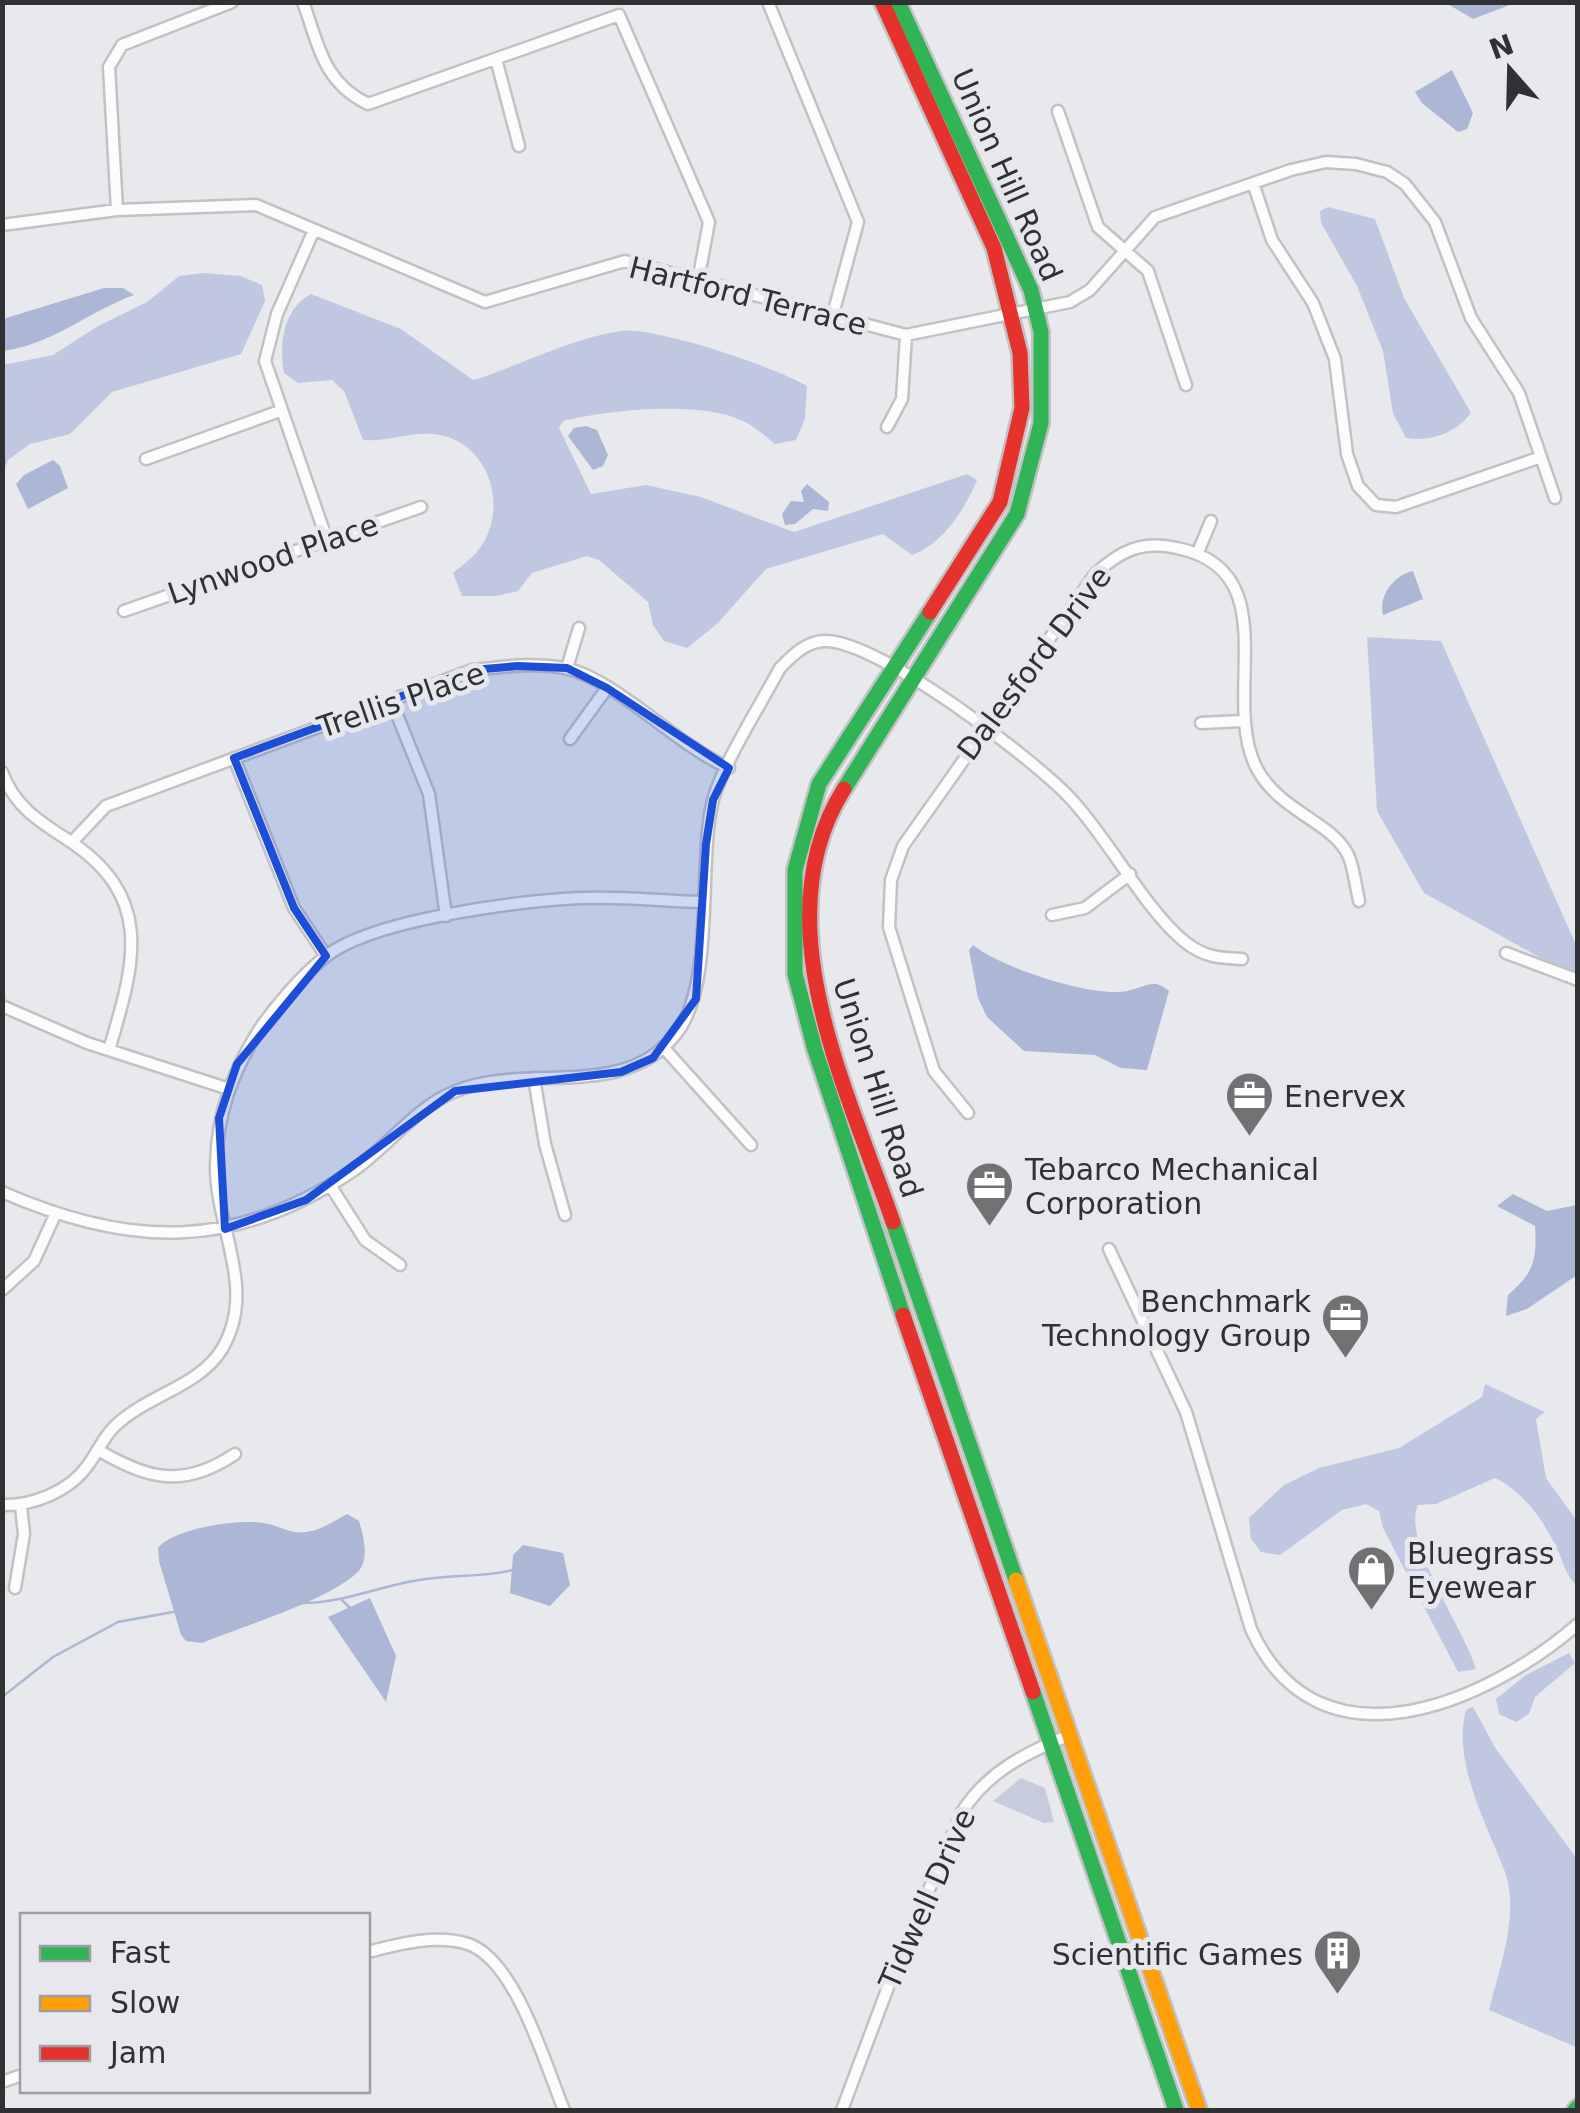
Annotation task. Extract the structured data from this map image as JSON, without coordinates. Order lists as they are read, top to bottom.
{
  "streets": {
    "street": [
      "Union Hill Road",
      "Hartford Terrace",
      "Lynwood Place",
      "Dalesford Drive",
      "Trellis Place",
      "Tidwell Drive"
    ]
  },
  "crossings": [
    ["Union Hill Road", "Hartford Terrace"],
    ["Union Hill Road", "Tidwell Drive"]
  ],
  "places": {
    "office": ["Enervex", "Tebarco Mechanical Corporation", "Benchmark Technology Group"],
    "shop": ["Bluegrass Eyewear"],
    "building": ["Scientific Games"]
  },
  "legend": ["Fast", "Slow", "Jam"],
  "north": "top"
}
